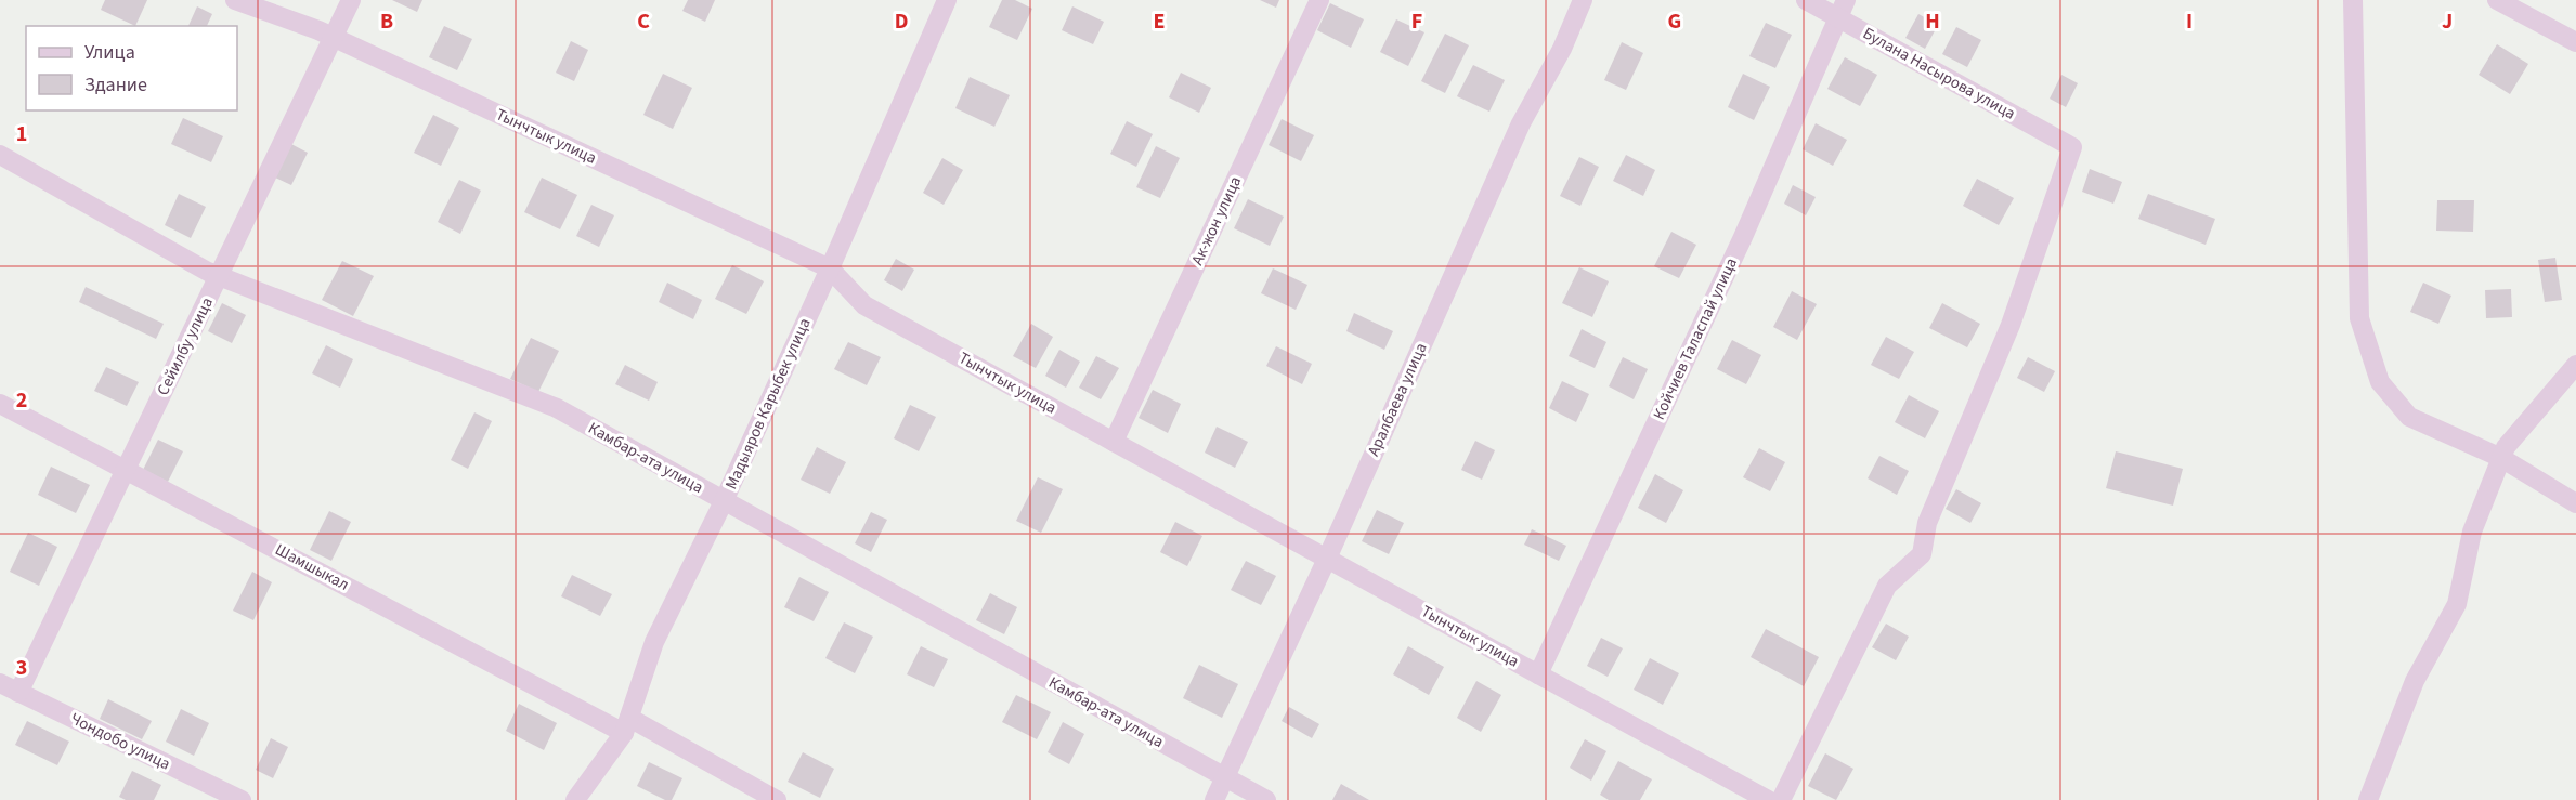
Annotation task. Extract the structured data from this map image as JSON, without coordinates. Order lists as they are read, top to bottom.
{
  "streets": {
    "street": [
      "Булана Насырова улица",
      "Тынчтык улица",
      "Ак-жон улица",
      "Койчиев Таласпай улица",
      "Сейилбу улица",
      "Аралбаева улица",
      "Мадыяров Карыбек улица",
      "Камбар-ата улица",
      "Шамшыкал",
      "Чондобо улица"
    ]
  },
  "crossings": [
    ["Булана Насырова улица", "Койчиев Таласпай улица"],
    ["Тынчтык улица", "Ак-жон улица"],
    ["Тынчтык улица", "Койчиев Таласпай улица"],
    ["Тынчтык улица", "Сейилбу улица"],
    ["Тынчтык улица", "Аралбаева улица"],
    ["Тынчтык улица", "Мадыяров Карыбек улица"],
    ["Сейилбу улица", "Камбар-ата улица"],
    ["Сейилбу улица", "Шамшыкал"],
    ["Сейилбу улица", "Чондобо улица"],
    ["Аралбаева улица", "Камбар-ата улица"],
    ["Мадыяров Карыбек улица", "Камбар-ата улица"],
    ["Мадыяров Карыбек улица", "Шамшыкал"]
  ],
  "legend": ["Улица", "Здание"],
  "grid": {
    "columns": [
      "B",
      "C",
      "D",
      "E",
      "F",
      "G",
      "H",
      "I",
      "J"
    ],
    "rows": ["1", "2", "3"]
  }
}
